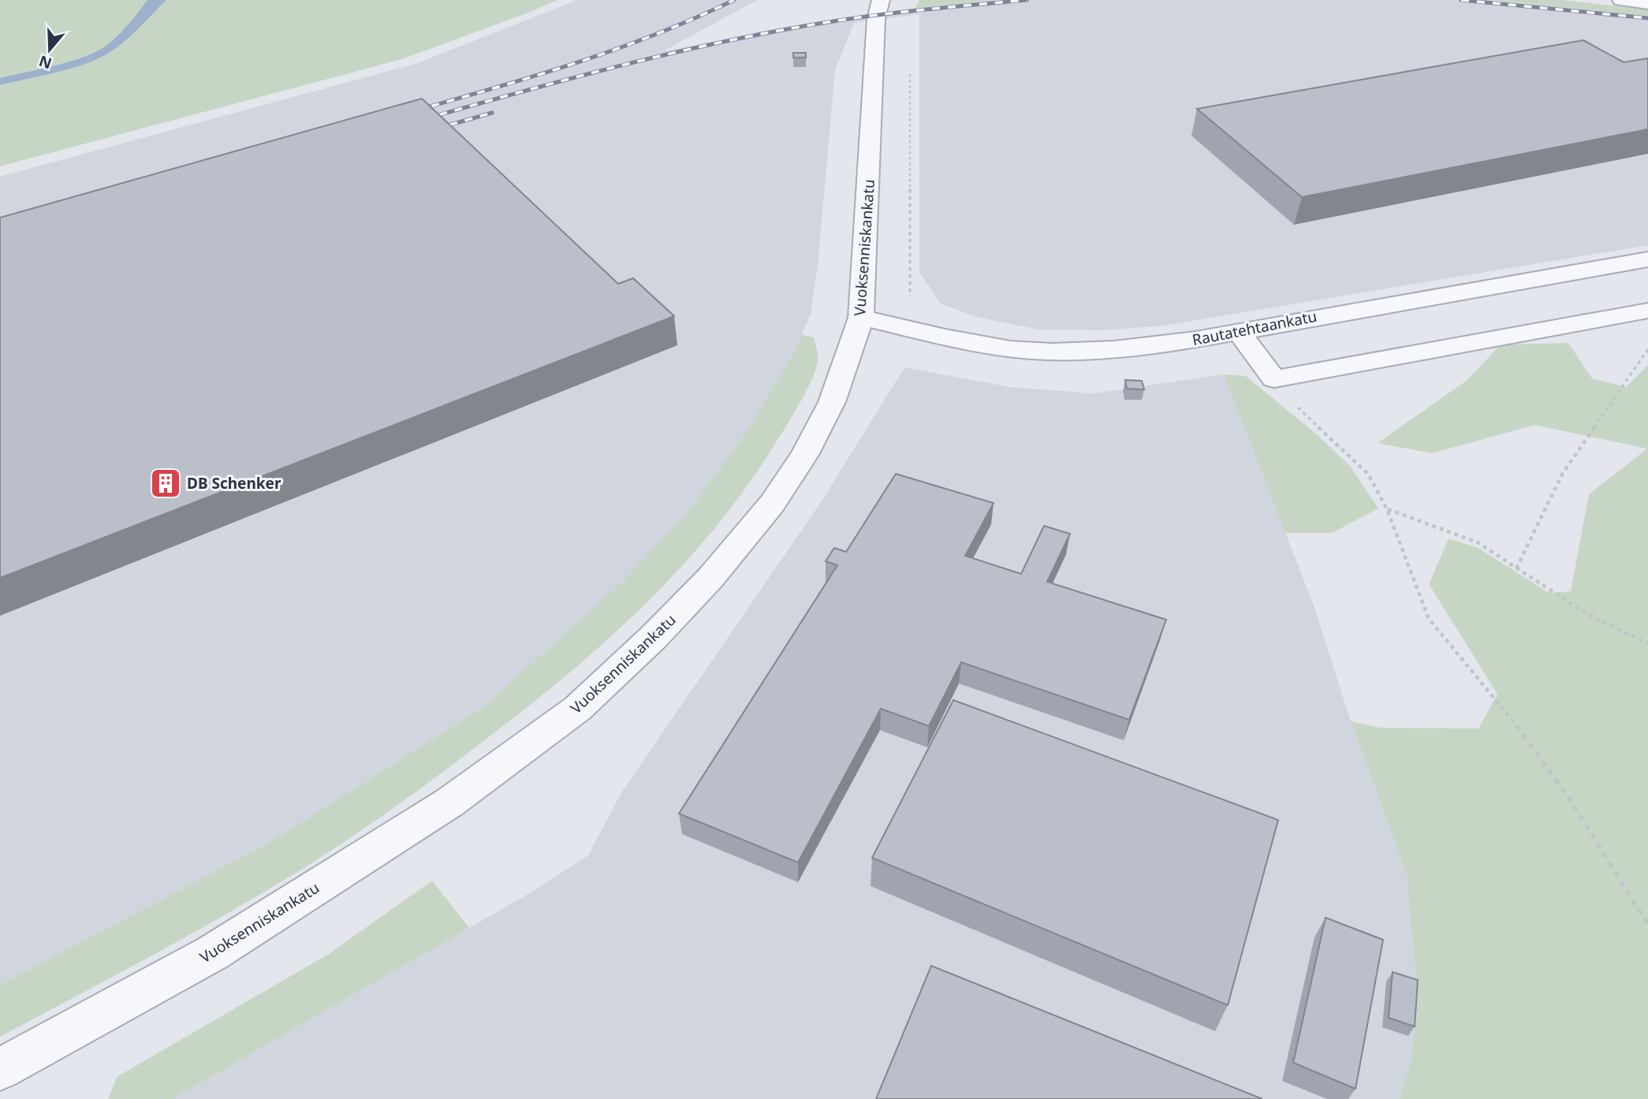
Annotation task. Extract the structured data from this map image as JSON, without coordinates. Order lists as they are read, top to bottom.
{
  "streets": {
    "street": ["Vuoksenniskankatu", "Rautatehtaankatu"]
  },
  "crossings": [
    ["Vuoksenniskankatu", "Rautatehtaankatu"]
  ],
  "places": {
    "building": ["DB Schenker"]
  },
  "north": "bottom"
}
